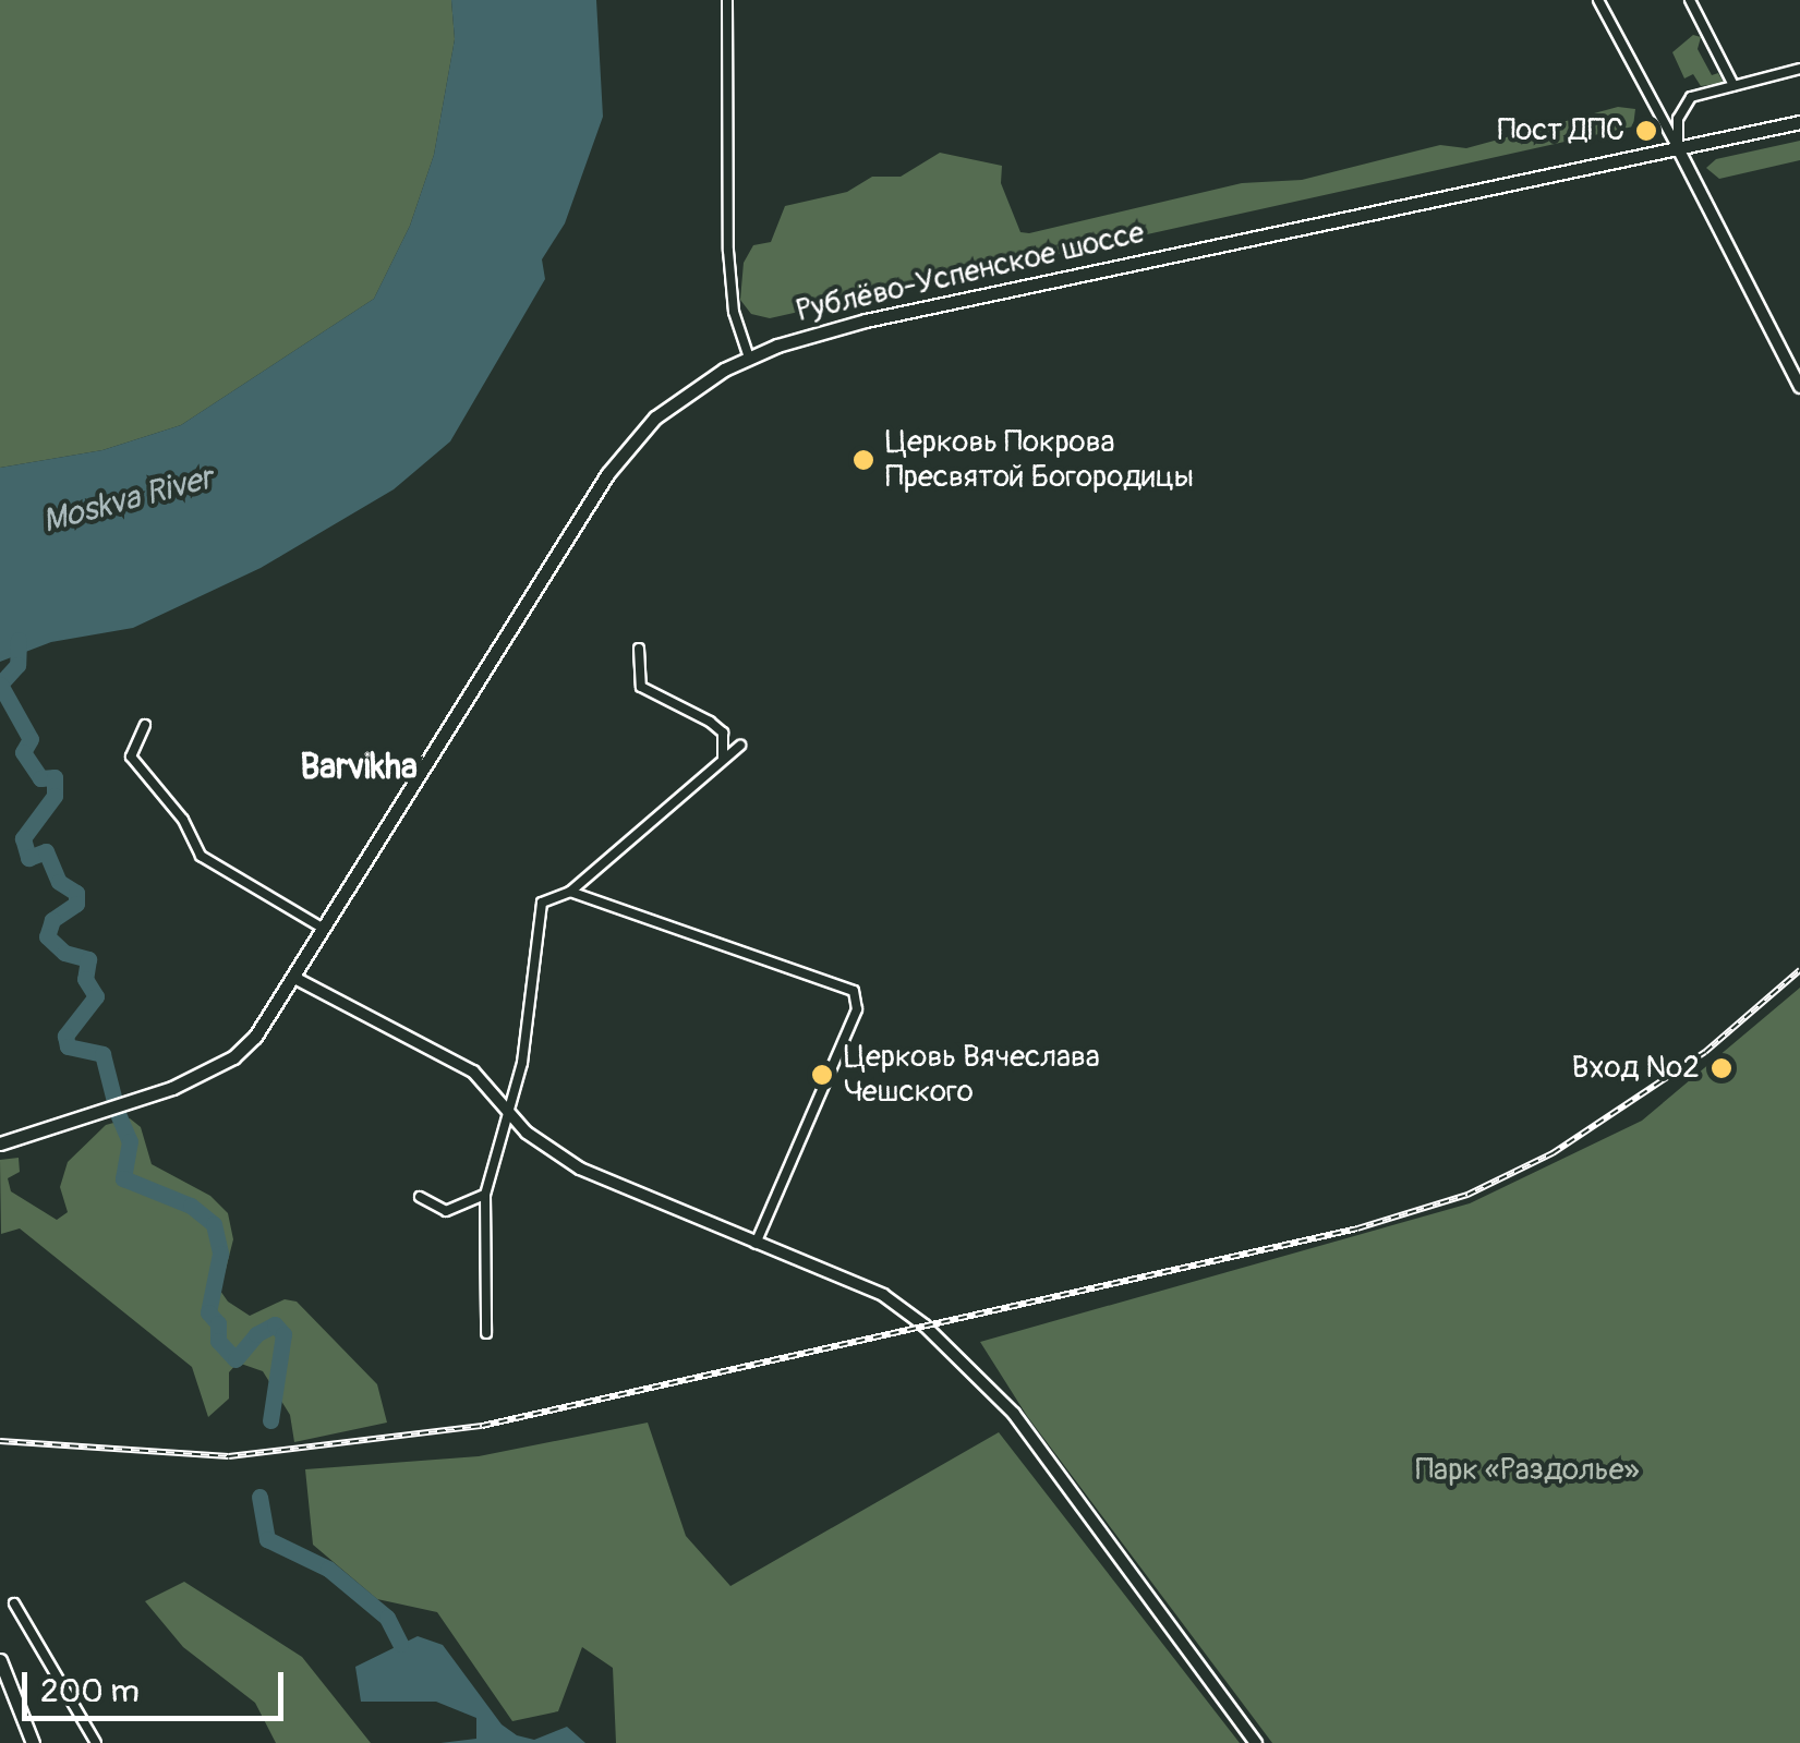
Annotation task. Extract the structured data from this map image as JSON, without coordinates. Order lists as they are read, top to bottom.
{
  "streets": {
    "main road": ["Рублёво-Успенское шоссе"]
  },
  "districts": ["Barvikha"],
  "water": ["Moskva River"],
  "parks": ["Парк «Раздолье»"],
  "places": [
    "Пост ДПС",
    "Церковь Покрова Пресвятой Богородицы",
    "Вход №2",
    "Церковь Вячеслава Чешского"
  ],
  "scale_bar": "200 m"
}
